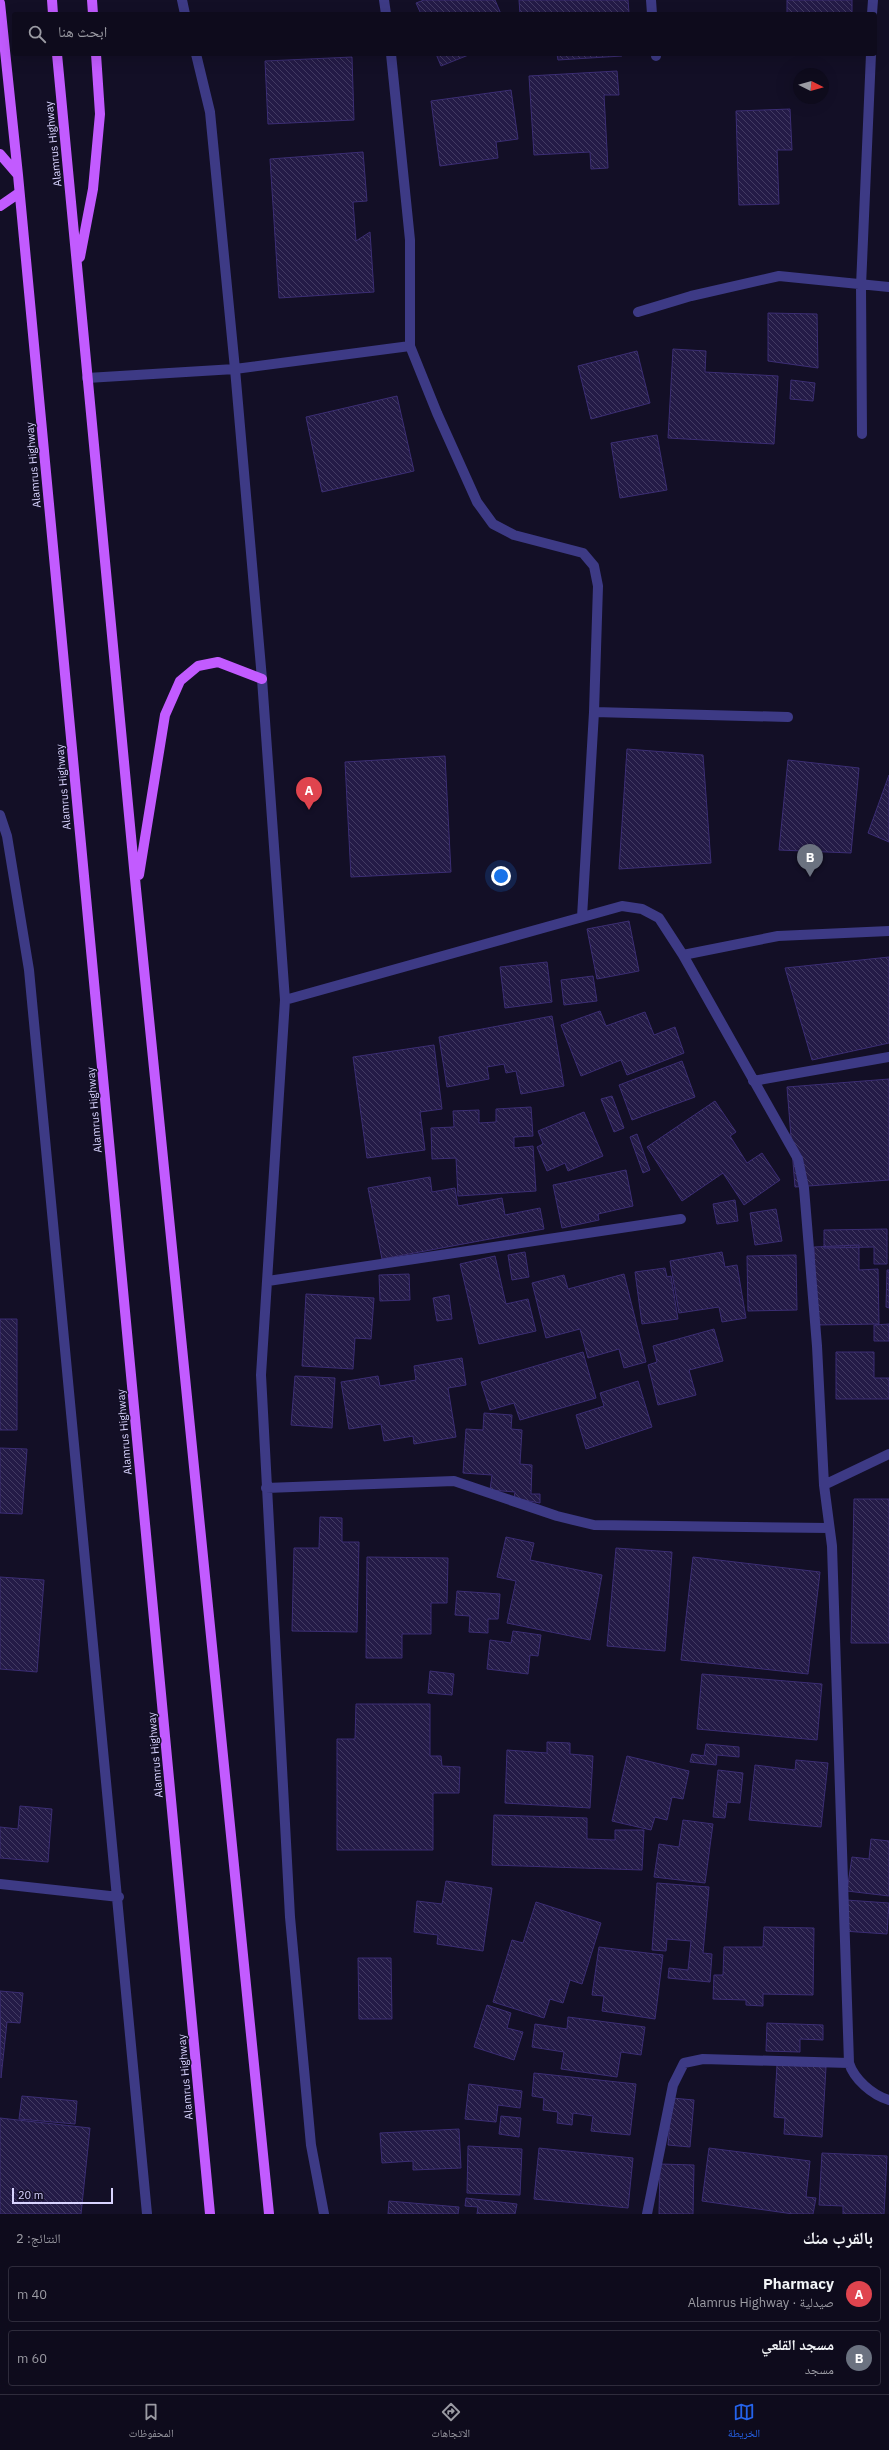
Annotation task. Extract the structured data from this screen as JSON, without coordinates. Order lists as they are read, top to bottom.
{
  "streets": {
    "main road": ["Alamrus Highway"]
  },
  "scale_bar": "20 m",
  "north": "right",
  "page": {
    "search": "ابحث هنا",
    "pins": ["A", "B"],
    "scale": "20 m",
    "heading": ["بالقرب منك", "النتائج: 2"],
    "list": [
      {
        "mark": "A",
        "name": "Pharmacy",
        "note": "صيدلية · Alamrus Highway",
        "value": "40 m"
      },
      {
        "mark": "B",
        "name": "مسجد القلعي",
        "note": "مسجد",
        "value": "60 m"
      }
    ],
    "nav": ["الخريطة", "الاتجاهات", "المحفوظات"]
  }
}
